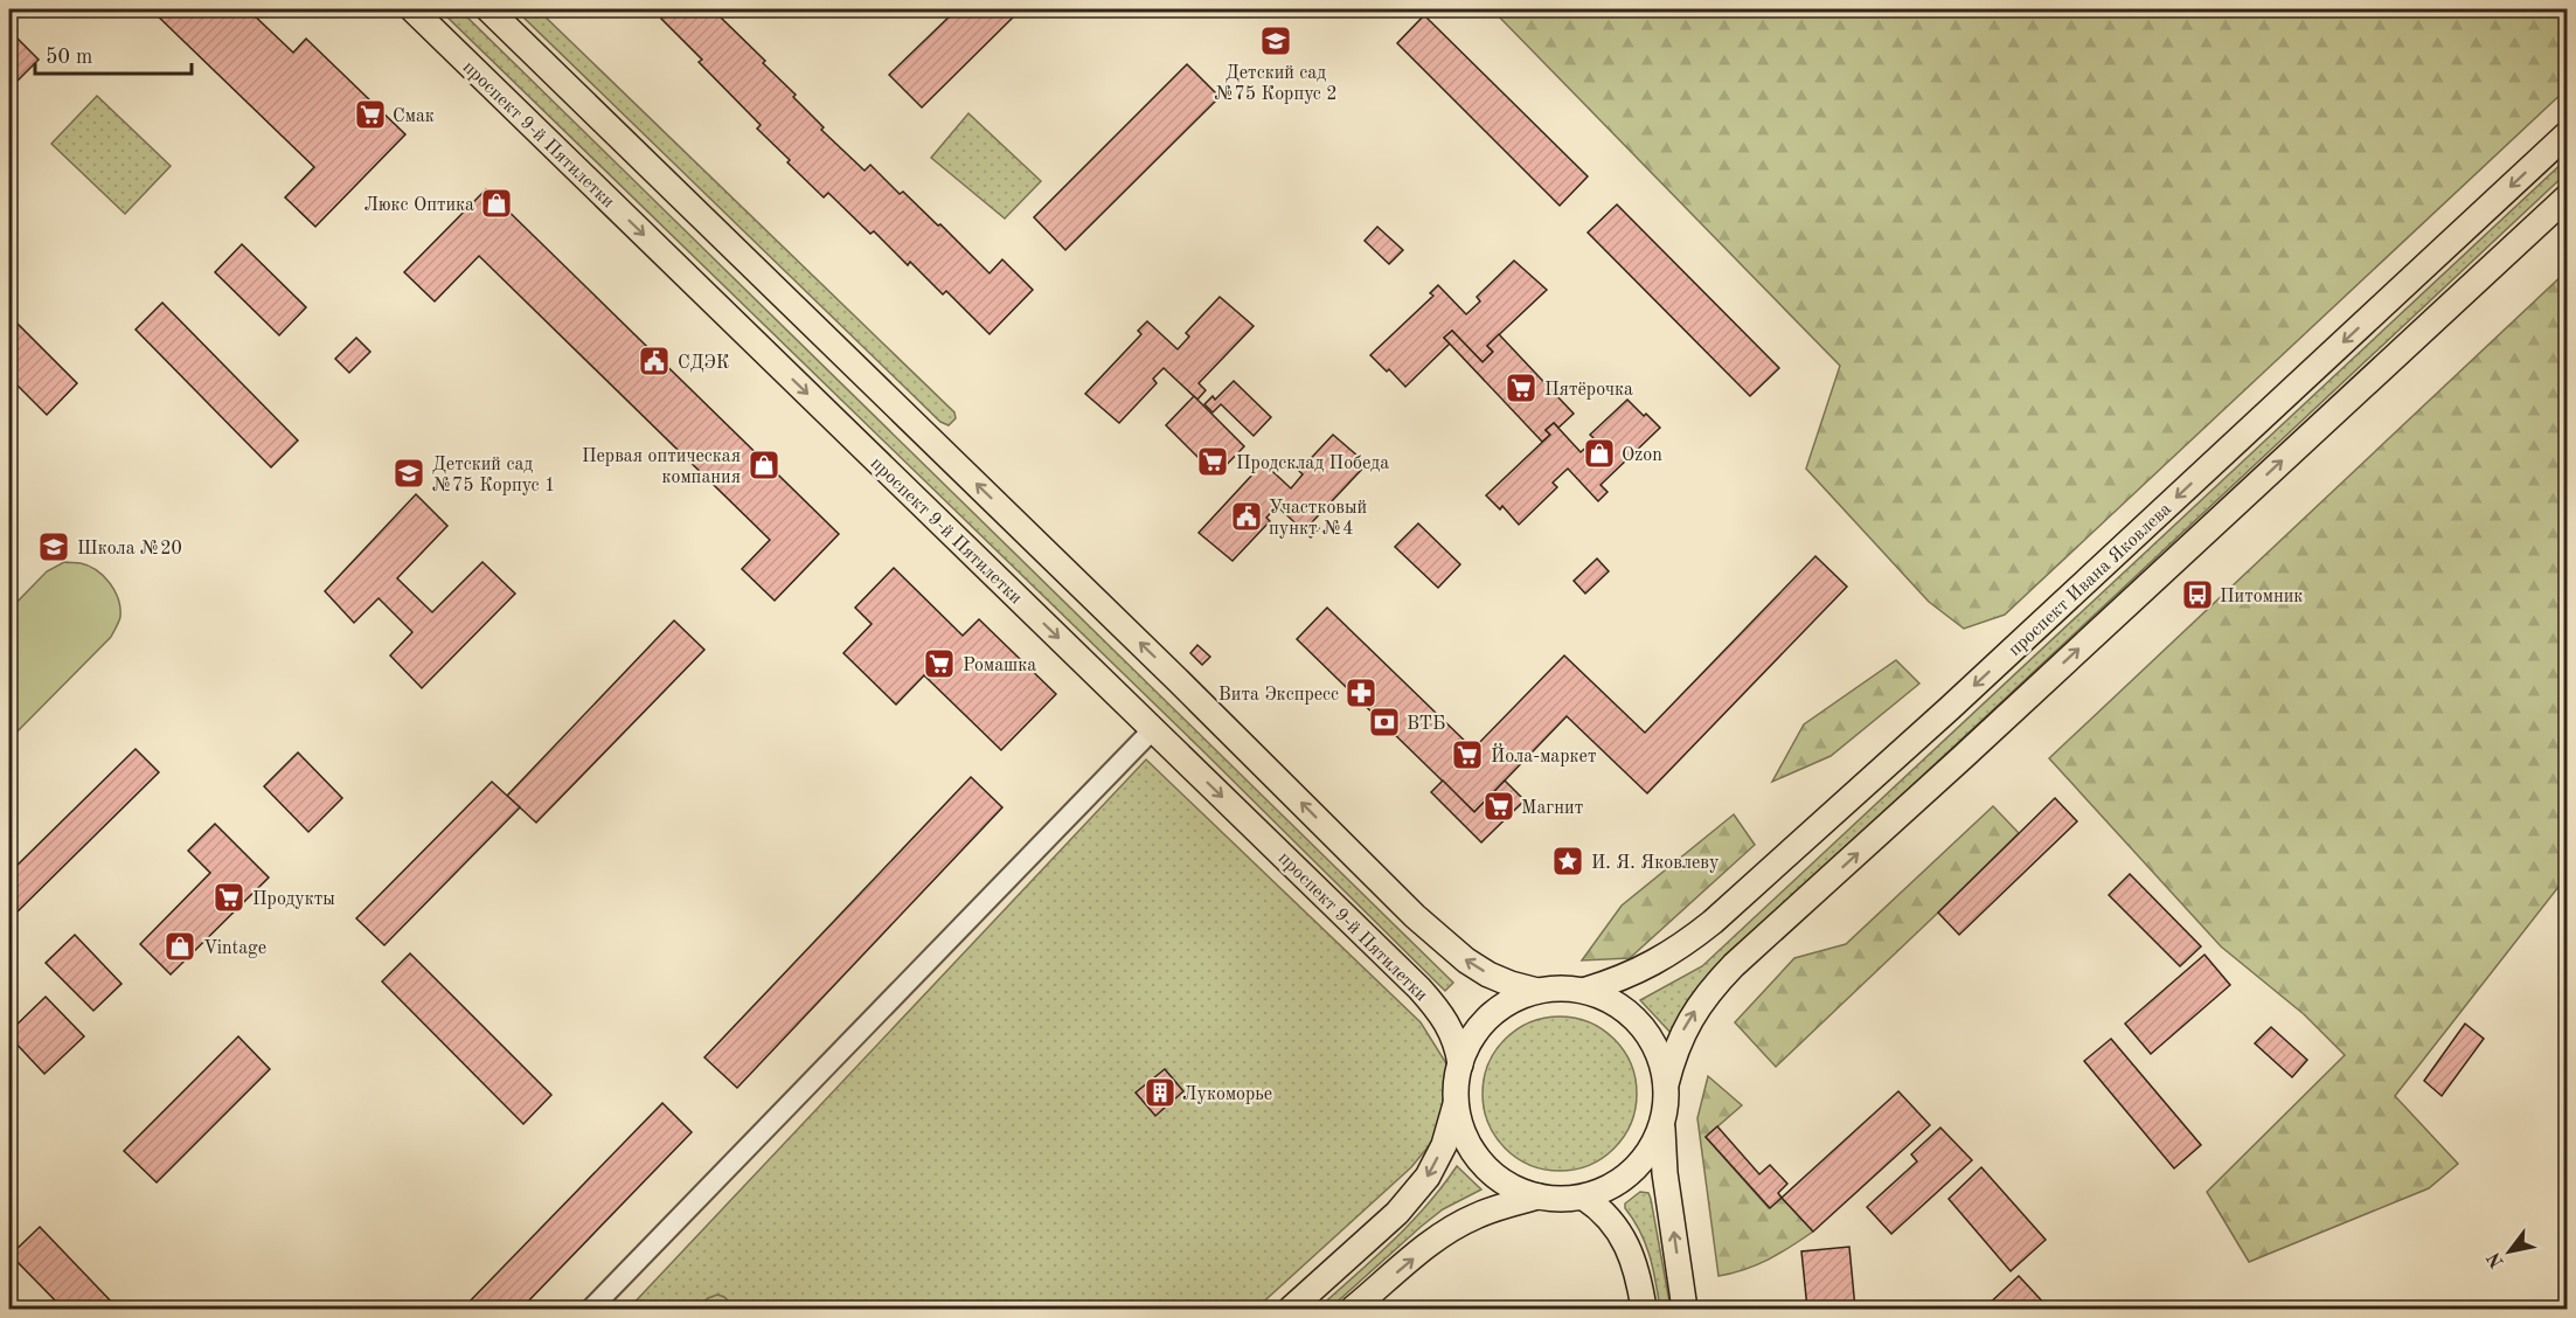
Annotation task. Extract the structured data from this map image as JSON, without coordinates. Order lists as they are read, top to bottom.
{
  "streets": {
    "main road": ["проспект 9-й Пятилетки", "проспект Ивана Яковлева"]
  },
  "crossings": [
    ["проспект 9-й Пятилетки", "проспект Ивана Яковлева"]
  ],
  "places": {
    "school or university": ["Детский сад №75 Корпус 2", "Детский сад №75 Корпус 1", "Школа №20"],
    "supermarket": [
      "Смак",
      "Пятёрочка",
      "Продсклад Победа",
      "Ромашка",
      "Йола-маркет",
      "Магнит",
      "Продукты"
    ],
    "shop": [
      "Люкс Оптика",
      "Ozon",
      "Первая оптическая компания",
      "Vintage"
    ],
    "public building": ["СДЭК", "Участковый пункт №4"],
    "bus stop": ["Питомник"],
    "pharmacy": ["Вита Экспресс"],
    "bank": ["ВТБ"],
    "place": ["И. Я. Яковлеву"],
    "building": ["Лукоморье"]
  },
  "scale_bar": "50 m",
  "north": "bottom left"
}
